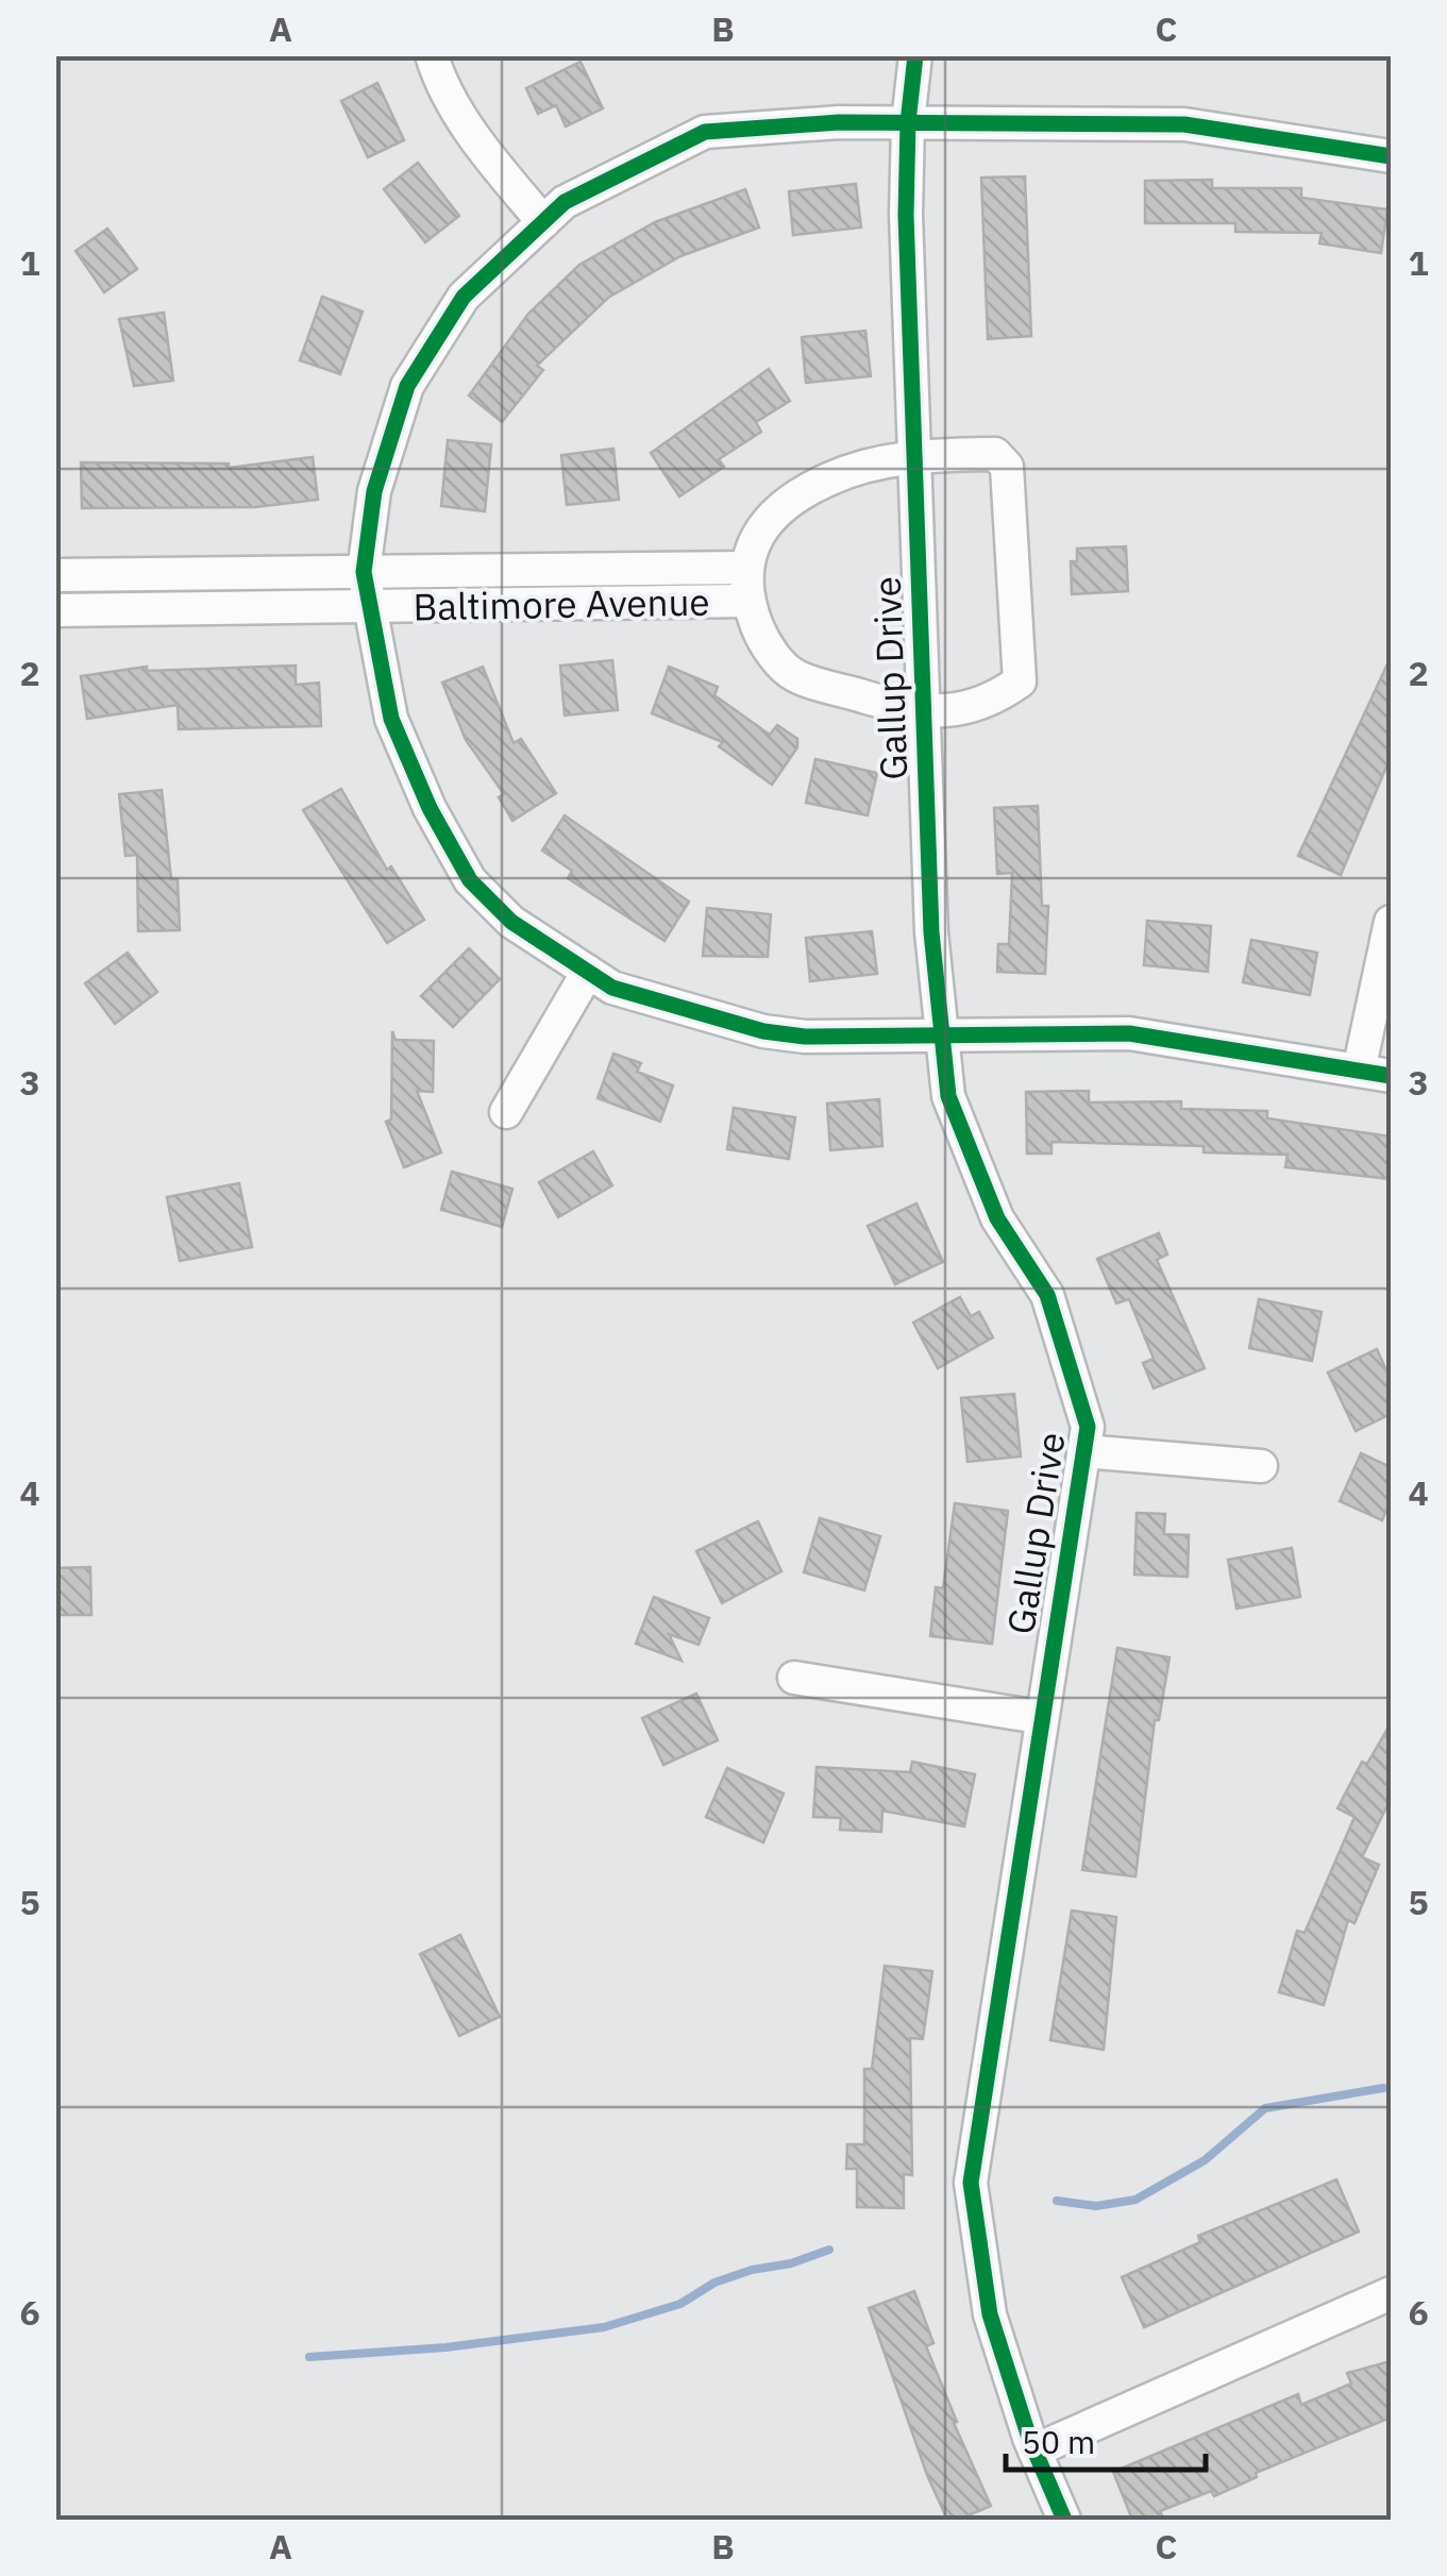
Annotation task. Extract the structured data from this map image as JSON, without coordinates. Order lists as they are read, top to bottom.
{
  "streets": {
    "street": ["Baltimore Avenue", "Gallup Drive"]
  },
  "scale_bar": "50 m",
  "grid": {
    "columns": ["A", "B", "C"],
    "rows": [
      "1",
      "2",
      "3",
      "4",
      "5",
      "6"
    ]
  }
}
